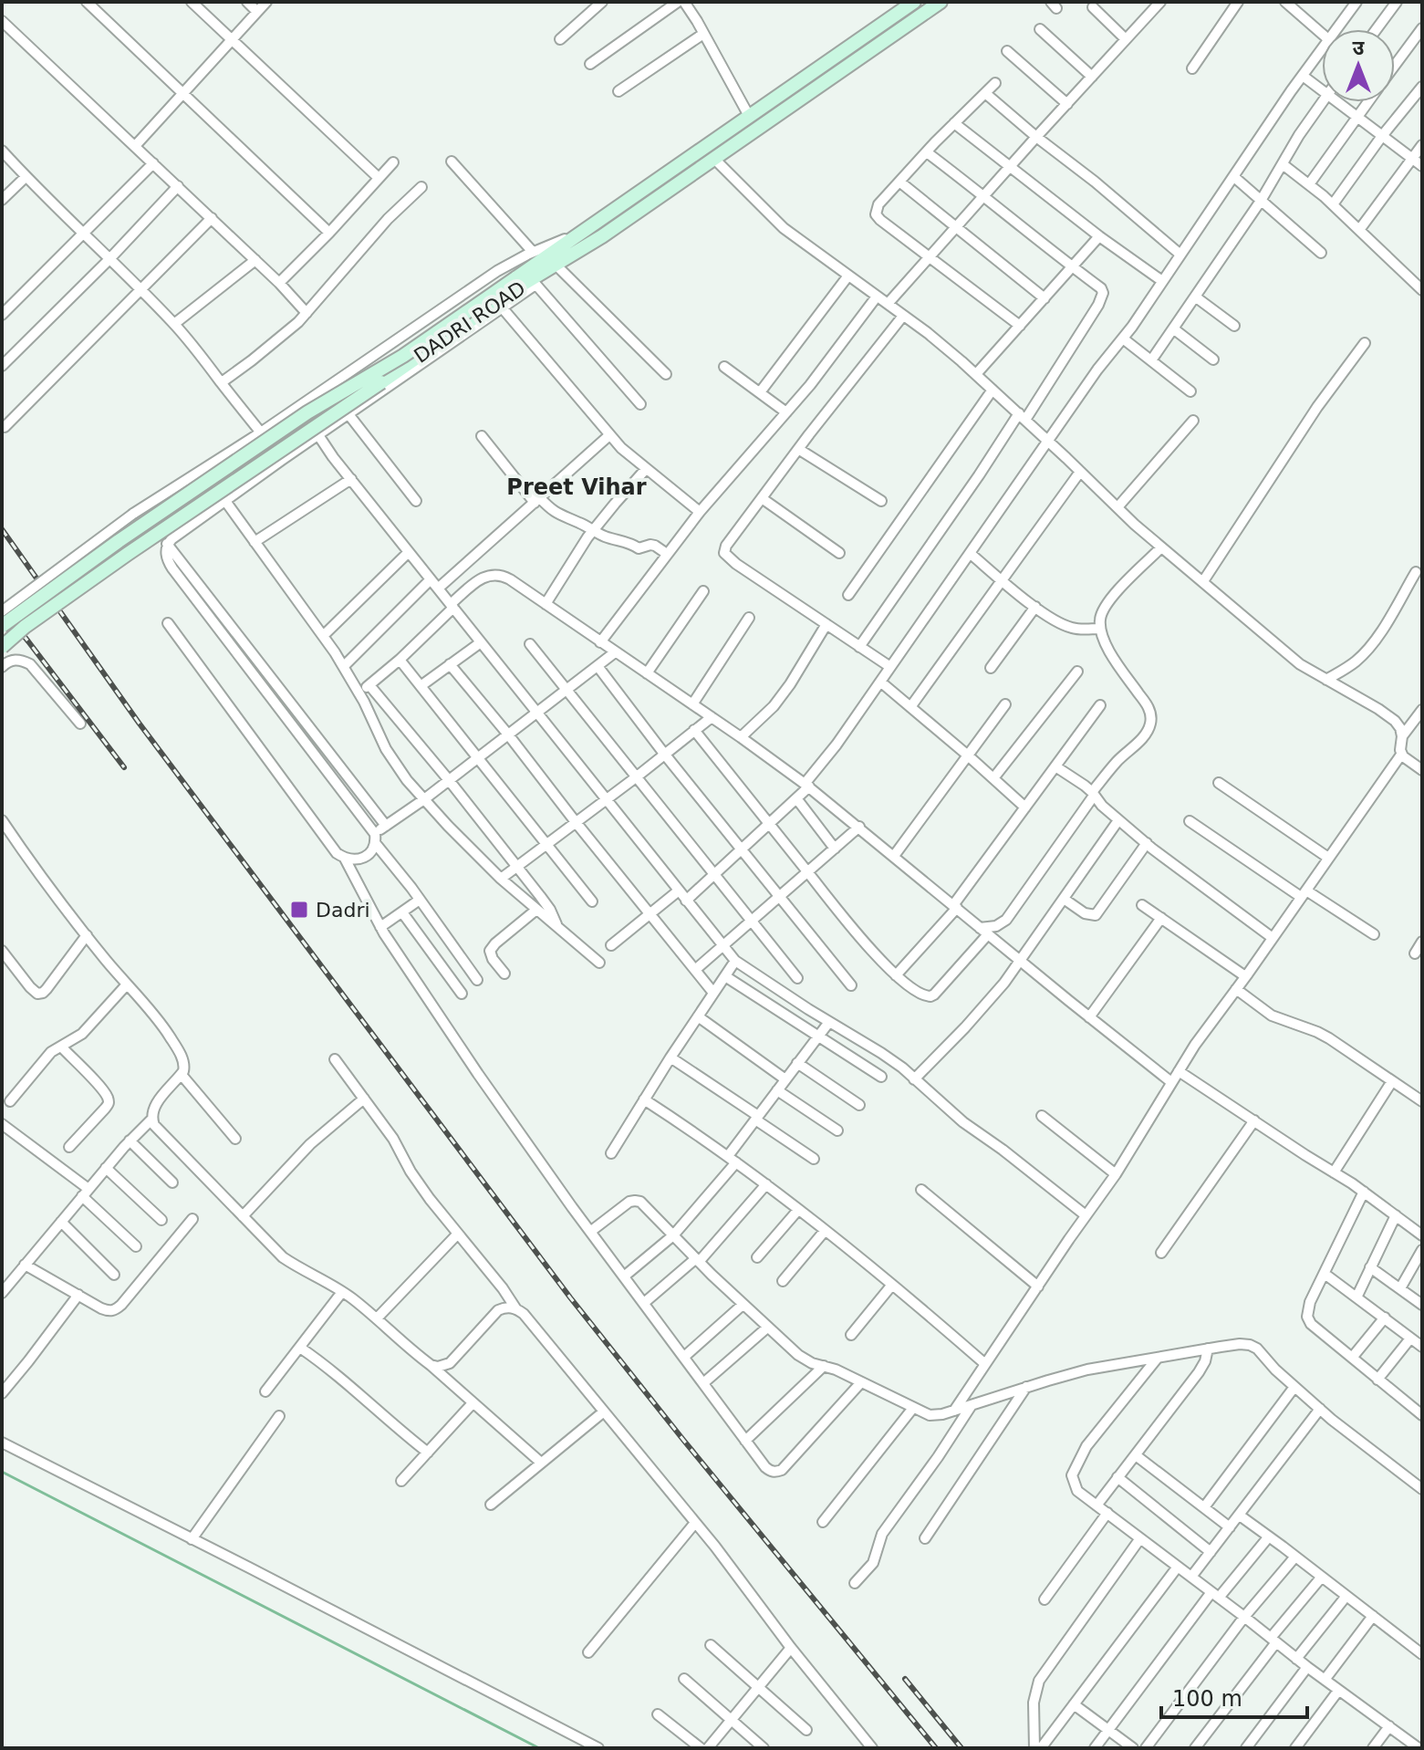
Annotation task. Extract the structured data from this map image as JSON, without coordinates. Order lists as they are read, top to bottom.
{
  "streets": {
    "street": ["DADRI ROAD"]
  },
  "districts": ["Preet Vihar"],
  "places": {
    "transit": ["Dadri"]
  },
  "scale_bar": "100 m",
  "north": "top"
}
